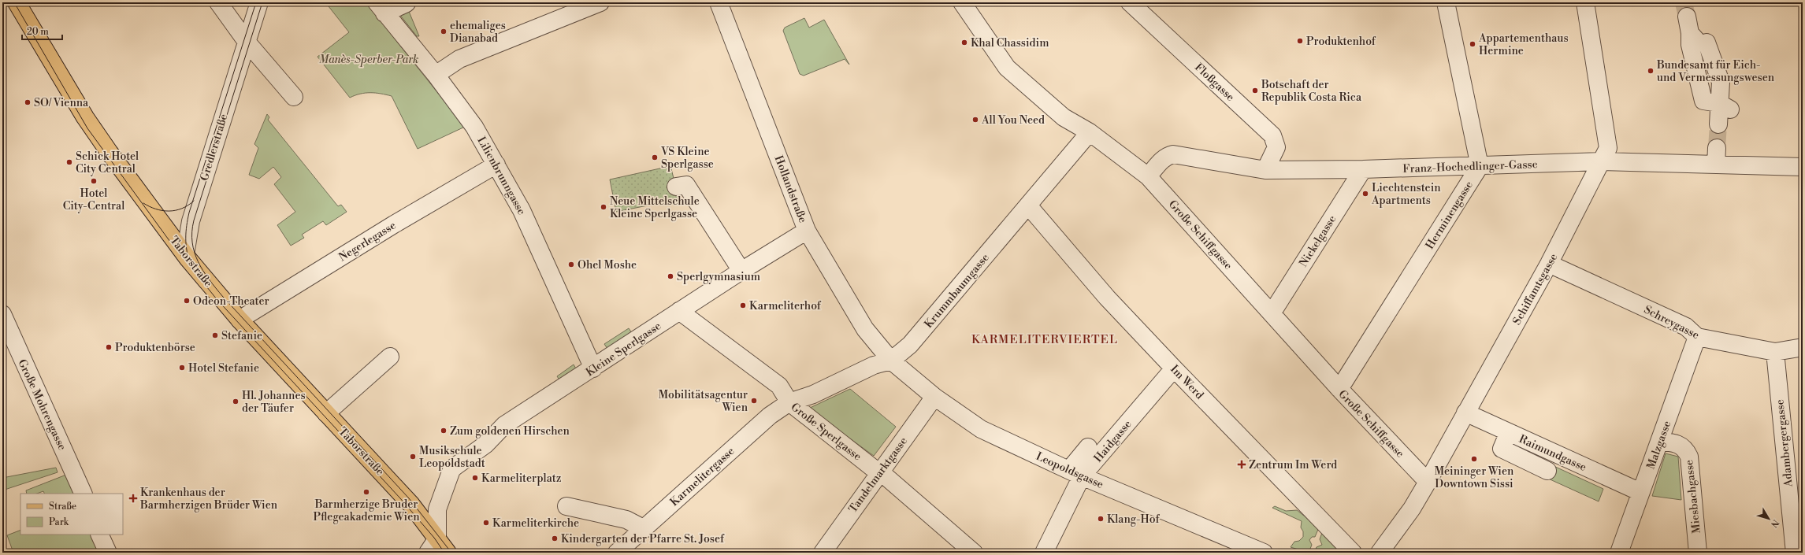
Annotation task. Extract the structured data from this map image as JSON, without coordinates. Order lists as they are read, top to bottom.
{
  "streets": {
    "main road": ["Taborstraße"],
    "street": [
      "Floßgasse",
      "Gredlerstraße",
      "Franz-Hochedlinger-Gasse",
      "Lilienbrunngasse",
      "Hollandstraße",
      "Herminengasse",
      "Große Schiffgasse",
      "Negerlegasse",
      "Nickelgasse",
      "Schiffamtsgasse",
      "Krummbaumgasse",
      "Schreygasse",
      "Kleine Sperlgasse",
      "Im Werd",
      "Große Mohrengasse",
      "Große Sperlgasse",
      "Haidgasse",
      "Adambergergasse",
      "Malzgasse",
      "Raimundgasse",
      "Leopoldsgasse",
      "Tandelmarktgasse",
      "Karmelitergasse",
      "Miesbachgasse"
    ]
  },
  "crossings": [
    ["Floßgasse", "Franz-Hochedlinger-Gasse"],
    ["Gredlerstraße", "Taborstraße"],
    ["Franz-Hochedlinger-Gasse", "Herminengasse"],
    ["Franz-Hochedlinger-Gasse", "Große Schiffgasse"],
    ["Franz-Hochedlinger-Gasse", "Nickelgasse"],
    ["Franz-Hochedlinger-Gasse", "Schiffamtsgasse"],
    ["Lilienbrunngasse", "Negerlegasse"],
    ["Lilienbrunngasse", "Kleine Sperlgasse"],
    ["Hollandstraße", "Krummbaumgasse"],
    ["Hollandstraße", "Kleine Sperlgasse"],
    ["Hollandstraße", "Leopoldsgasse"],
    ["Herminengasse", "Große Schiffgasse"],
    ["Große Schiffgasse", "Nickelgasse"],
    ["Große Schiffgasse", "Schiffamtsgasse"],
    ["Große Schiffgasse", "Krummbaumgasse"],
    ["Negerlegasse", "Taborstraße"],
    ["Taborstraße", "Kleine Sperlgasse"],
    ["Schiffamtsgasse", "Schreygasse"],
    ["Schiffamtsgasse", "Raimundgasse"],
    ["Krummbaumgasse", "Im Werd"],
    ["Krummbaumgasse", "Große Sperlgasse"],
    ["Krummbaumgasse", "Leopoldsgasse"],
    ["Krummbaumgasse", "Karmelitergasse"],
    ["Schreygasse", "Adambergergasse"],
    ["Schreygasse", "Malzgasse"],
    ["Kleine Sperlgasse", "Große Sperlgasse"],
    ["Im Werd", "Haidgasse"],
    ["Große Sperlgasse", "Tandelmarktgasse"],
    ["Große Sperlgasse", "Karmelitergasse"],
    ["Haidgasse", "Leopoldsgasse"],
    ["Malzgasse", "Raimundgasse"],
    ["Malzgasse", "Miesbachgasse"],
    ["Leopoldsgasse", "Tandelmarktgasse"]
  ],
  "districts": ["KARMELITERVIERTEL"],
  "parks": ["Manès-Sperber-Park"],
  "places": {
    "other": [
      "ehemaliges Dianabad",
      "Produktenhof",
      "Khal Chassidim",
      "Appartementhaus Hermine",
      "Bundesamt für Eich- und Vermessungswesen",
      "Botschaft der Republik Costa Rica",
      "SO/ Vienna",
      "All You Need",
      "VS Kleine Sperlgasse",
      "Schick Hotel City Central",
      "Hotel City-Central",
      "Liechtenstein Apartments",
      "Neue Mittelschule Kleine Sperlgasse",
      "Ohel Moshe",
      "Sperlgymnasium",
      "Odeon-Theater",
      "Karmeliterhof",
      "Stefanie",
      "Produktenbörse",
      "Hotel Stefanie",
      "Mobilitätsagentur Wien",
      "Hl. Johannes der Täufer",
      "Zum goldenen Hirschen",
      "Musikschule Leopoldstadt",
      "Meininger Wien Downtown Sissi",
      "Karmeliterplatz",
      "Barmherzige Bruder Pflegeakademie Wien",
      "Klang-Hof",
      "Karmeliterkirche",
      "Kindergarten der Pfarre St. Josef"
    ],
    "health": ["Zentrum Im Werd", "Krankenhaus der Barmherzigen Brüder Wien"]
  },
  "legend": ["Straße", "Park"],
  "scale_bar": "20 m",
  "north": "bottom right"
}
